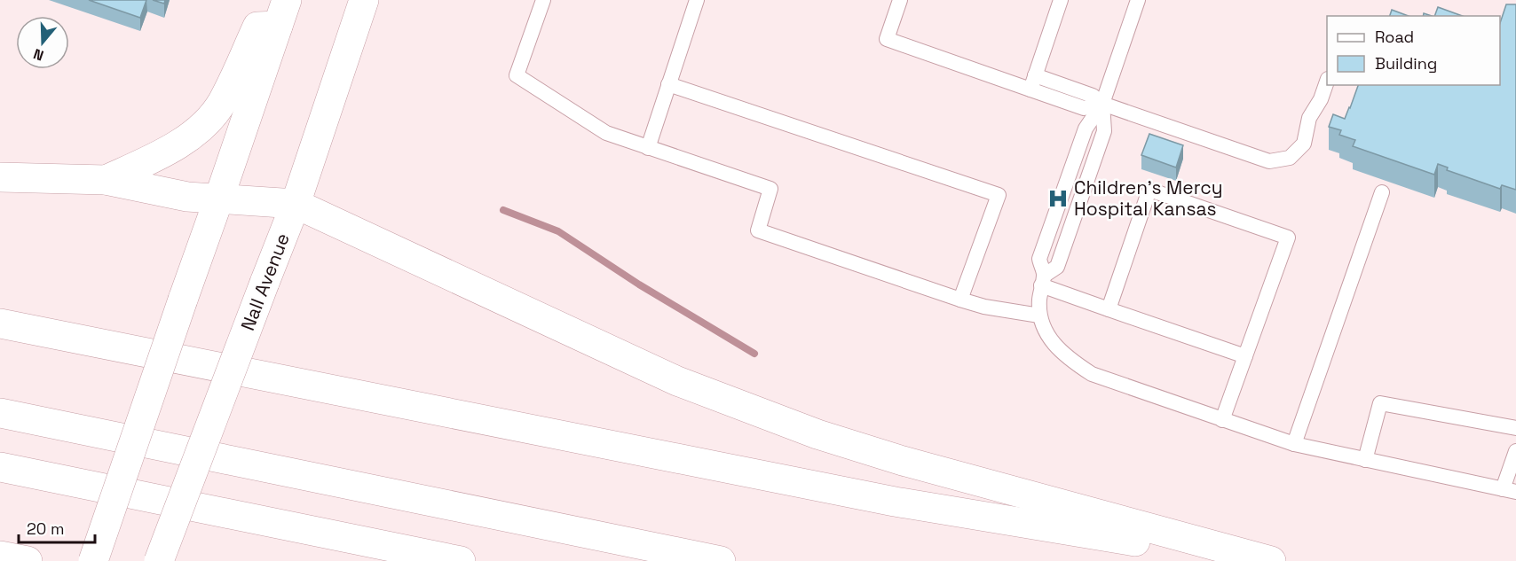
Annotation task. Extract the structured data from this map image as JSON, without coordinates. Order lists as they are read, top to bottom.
{
  "streets": {
    "main road": ["Nall Avenue"]
  },
  "places": {
    "hospital": ["Children's Mercy Hospital Kansas"]
  },
  "legend": ["Road", "Building"],
  "scale_bar": "20 m",
  "north": "bottom"
}
